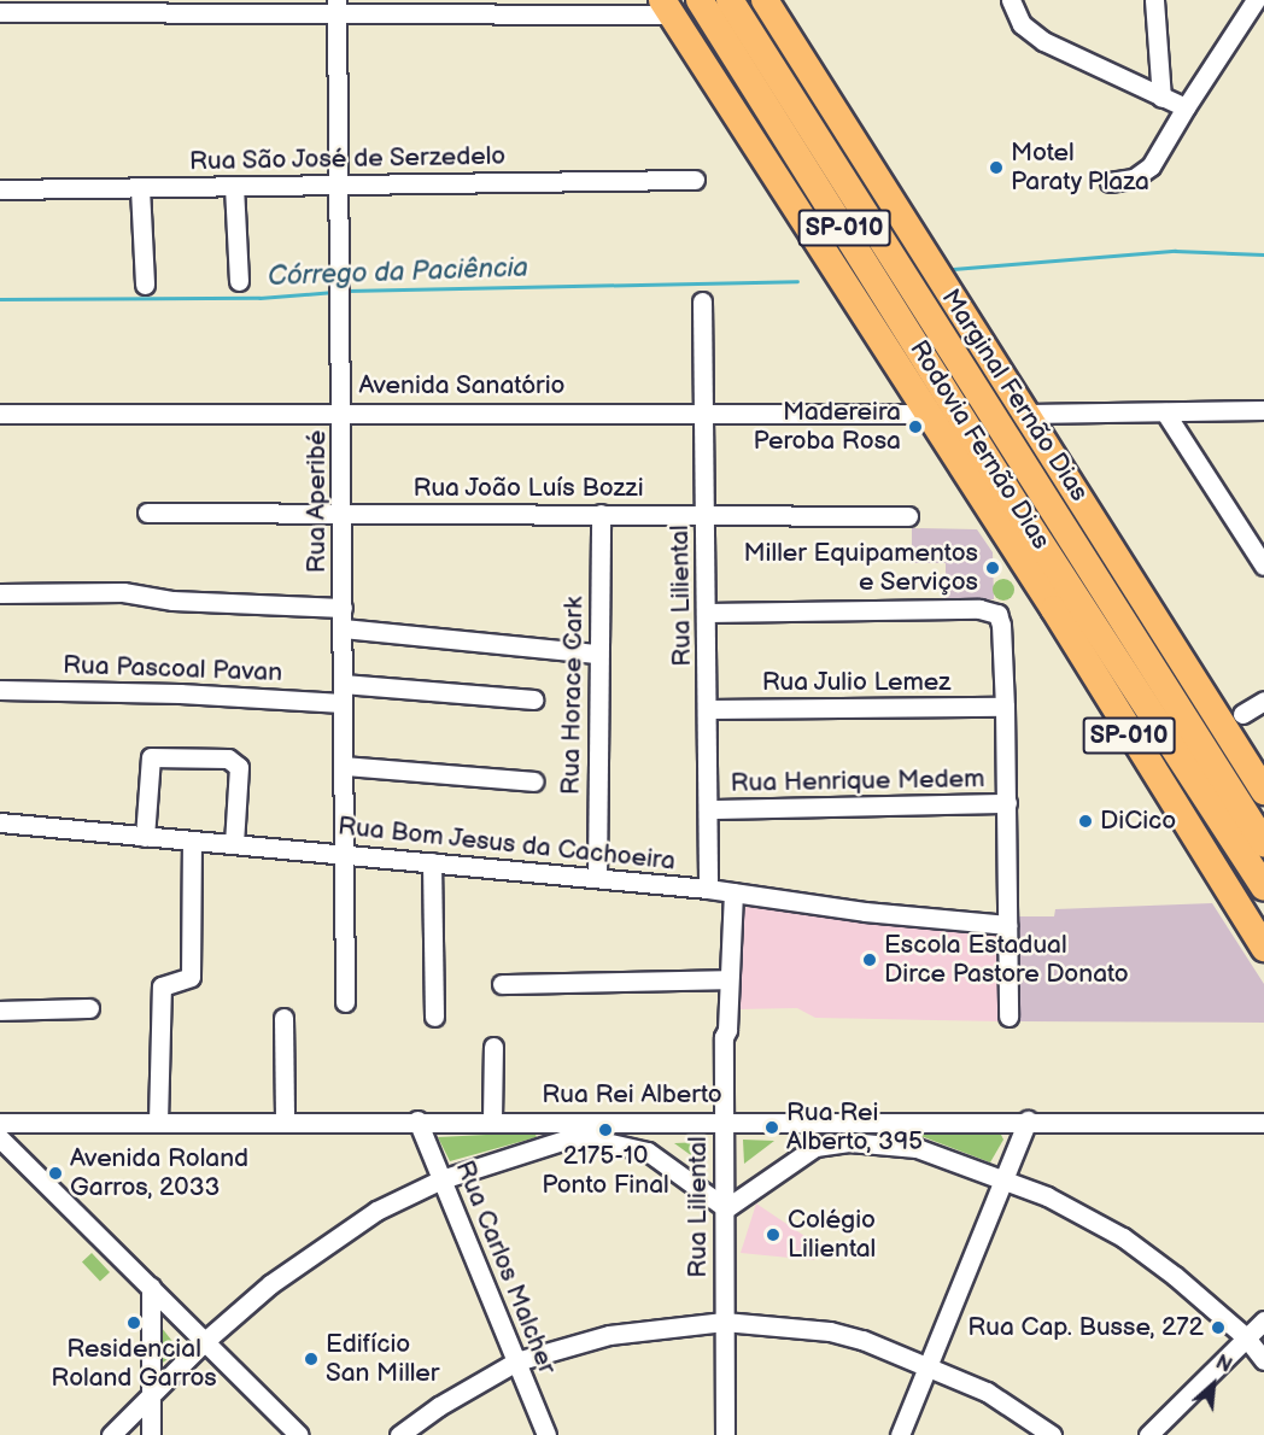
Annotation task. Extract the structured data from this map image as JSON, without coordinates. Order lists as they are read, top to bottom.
{
  "streets": {
    "highway": ["SP-010", "Marginal Fernão Dias", "Rodovia Fernão Dias"],
    "street": [
      "Rua São José de Serzedelo",
      "Avenida Sanatório",
      "Rua João Luís Bozzi",
      "Rua Aperibé",
      "Rua Liliental",
      "Rua Pascoal Pavan",
      "Rua Julio Lemez",
      "Rua Horace Cark",
      "Rua Henrique Medem",
      "Rua Bom Jesus da Cachoeira",
      "Rua Rei Alberto",
      "Rua Carlos Malcher"
    ]
  },
  "crossings": [
    ["Rua São José de Serzedelo", "Rua Aperibé"],
    ["SP-010", "Avenida Sanatório"],
    ["Avenida Sanatório", "Rua Aperibé"],
    ["Avenida Sanatório", "Rua Liliental"],
    ["Rua João Luís Bozzi", "Rua Aperibé"],
    ["Rua João Luís Bozzi", "Rua Liliental"],
    ["Rua João Luís Bozzi", "Rua Horace Cark"],
    ["Rua Aperibé", "Rua Pascoal Pavan"],
    ["Rua Aperibé", "Rua Bom Jesus da Cachoeira"],
    ["Rua Liliental", "Rua Julio Lemez"],
    ["Rua Liliental", "Rua Henrique Medem"],
    ["Rua Liliental", "Rua Bom Jesus da Cachoeira"],
    ["Rua Liliental", "Rua Rei Alberto"],
    ["Rua Horace Cark", "Rua Bom Jesus da Cachoeira"],
    ["Rua Rei Alberto", "Rua Carlos Malcher"]
  ],
  "water": ["Córrego da Paciência"],
  "places": [
    "Motel Paraty Plaza",
    "Madereira Peroba Rosa",
    "Miller Equipamentos e Serviços",
    "DiCico",
    "Escola Estadual Dirce Pastore Donato",
    "Rua Rei Alberto, 395",
    "2175-10 Ponto Final",
    "Avenida Roland Garros, 2033",
    "Colégio Liliental",
    "Residencial Roland Garros",
    "Rua Cap. Busse, 272",
    "Edifício San Miller"
  ],
  "north": "top right"
}
